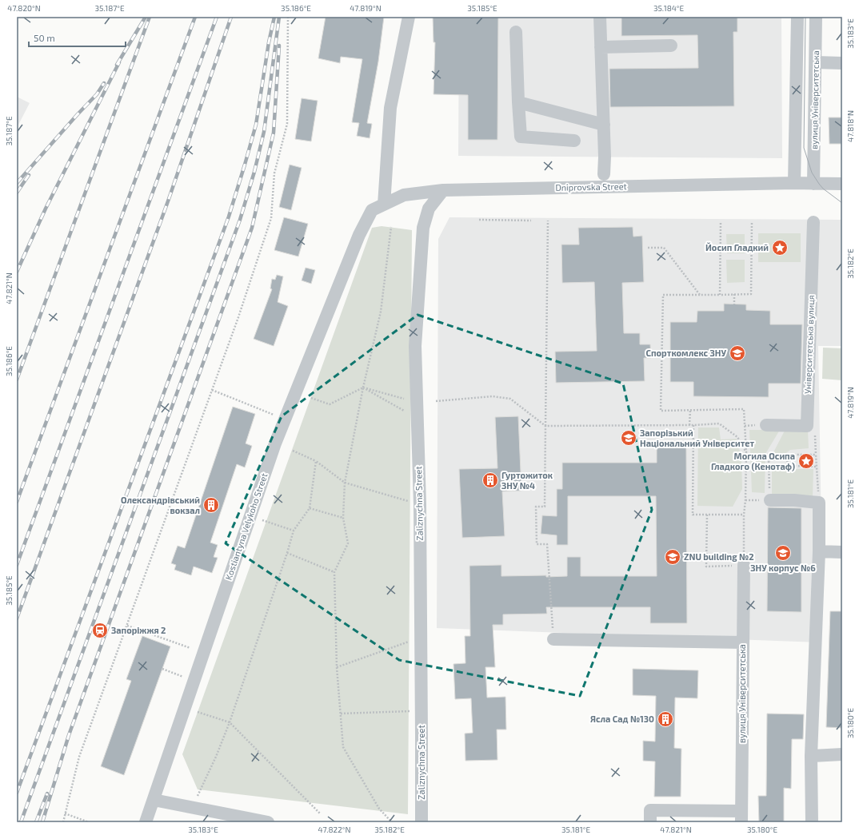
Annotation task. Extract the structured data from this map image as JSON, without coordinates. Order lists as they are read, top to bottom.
{
  "streets": {
    "street": [
      "вулиця Університетська",
      "Dniprovska Street",
      "Університетська вулиця",
      "Zaliznychna Street",
      "Kostiantyna Velykoho Street"
    ]
  },
  "crossings": [
    ["вулиця Університетська", "Dniprovska Street"],
    ["Dniprovska Street", "Zaliznychna Street"],
    ["Dniprovska Street", "Kostiantyna Velykoho Street"]
  ],
  "places": {
    "place": ["Йосип Гладкий", "Могила Осипа Гладкого (Кенотаф)"],
    "school or university": [
      "Спорткомлекс ЗНУ",
      "Запорізький Національний Університет",
      "ЗНУ корпус №6",
      "ZNU building №2"
    ],
    "building": ["Гуртожиток ЗНУ №4", "Олександрівський вокзал", "Ясла Сад №130"],
    "station": ["Запоріжжя 2"]
  },
  "scale_bar": "50 m",
  "coordinates": [
    "47.820°N",
    "35.187°E",
    "35.186°E",
    "47.819°N",
    "35.185°E",
    "35.184°E",
    "35.183°E",
    "47.818°N",
    "35.182°E",
    "47.821°N",
    "35.181°E",
    "35.180°E",
    "47.822°N"
  ]
}
